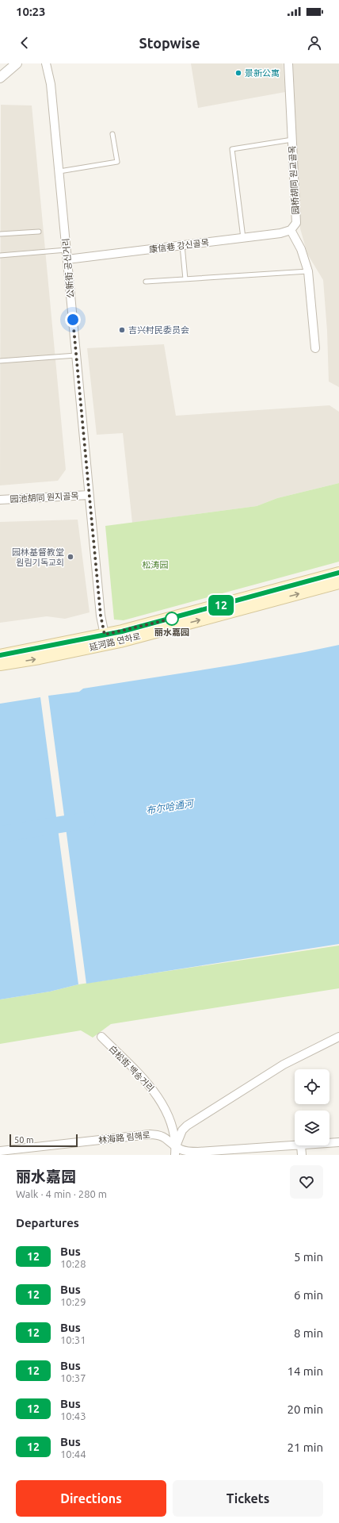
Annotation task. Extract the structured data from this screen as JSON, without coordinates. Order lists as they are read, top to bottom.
{
  "streets": {
    "main road": ["延河路 연하로"],
    "street": [
      "园桥胡同 원교골목",
      "康信巷 강신골목",
      "公新街 공신거리",
      "园池胡同 원지골목",
      "白松街 백송거리",
      "林海路 림해로"
    ]
  },
  "crossings": [
    ["园桥胡同 원교골목", "康信巷 강신골목"],
    ["康信巷 강신골목", "公新街 공신거리"],
    ["公新街 공신거리", "园池胡同 원지골목"],
    ["公新街 공신거리", "延河路 연하로"],
    ["白松街 백송거리", "林海路 림해로"]
  ],
  "water": ["布尔哈通河"],
  "parks": ["松涛园"],
  "places": [
    "景新公寓",
    "吉兴村民委员会",
    "园林基督教堂 원림기독교회",
    "丽水嘉园"
  ],
  "lines": ["bus line 12"],
  "scale_bar": "50 m",
  "page": {
    "status": "10:23",
    "header": "Stopwise",
    "on_map": "12",
    "scale": "50 m",
    "heading": [
      ["丽水嘉园", "Walk · 4 min · 280 m"],
      "Departures"
    ],
    "list": [
      {
        "mark": "12",
        "name": "Bus",
        "note": "10:28",
        "value": "5 min"
      },
      {
        "mark": "12",
        "name": "Bus",
        "note": "10:29",
        "value": "6 min"
      },
      {
        "mark": "12",
        "name": "Bus",
        "note": "10:31",
        "value": "8 min"
      },
      {
        "mark": "12",
        "name": "Bus",
        "note": "10:37",
        "value": "14 min"
      },
      {
        "mark": "12",
        "name": "Bus",
        "note": "10:43",
        "value": "20 min"
      },
      {
        "mark": "12",
        "name": "Bus",
        "note": "10:44",
        "value": "21 min"
      }
    ],
    "buttons": ["Directions", "Tickets"]
  }
}
